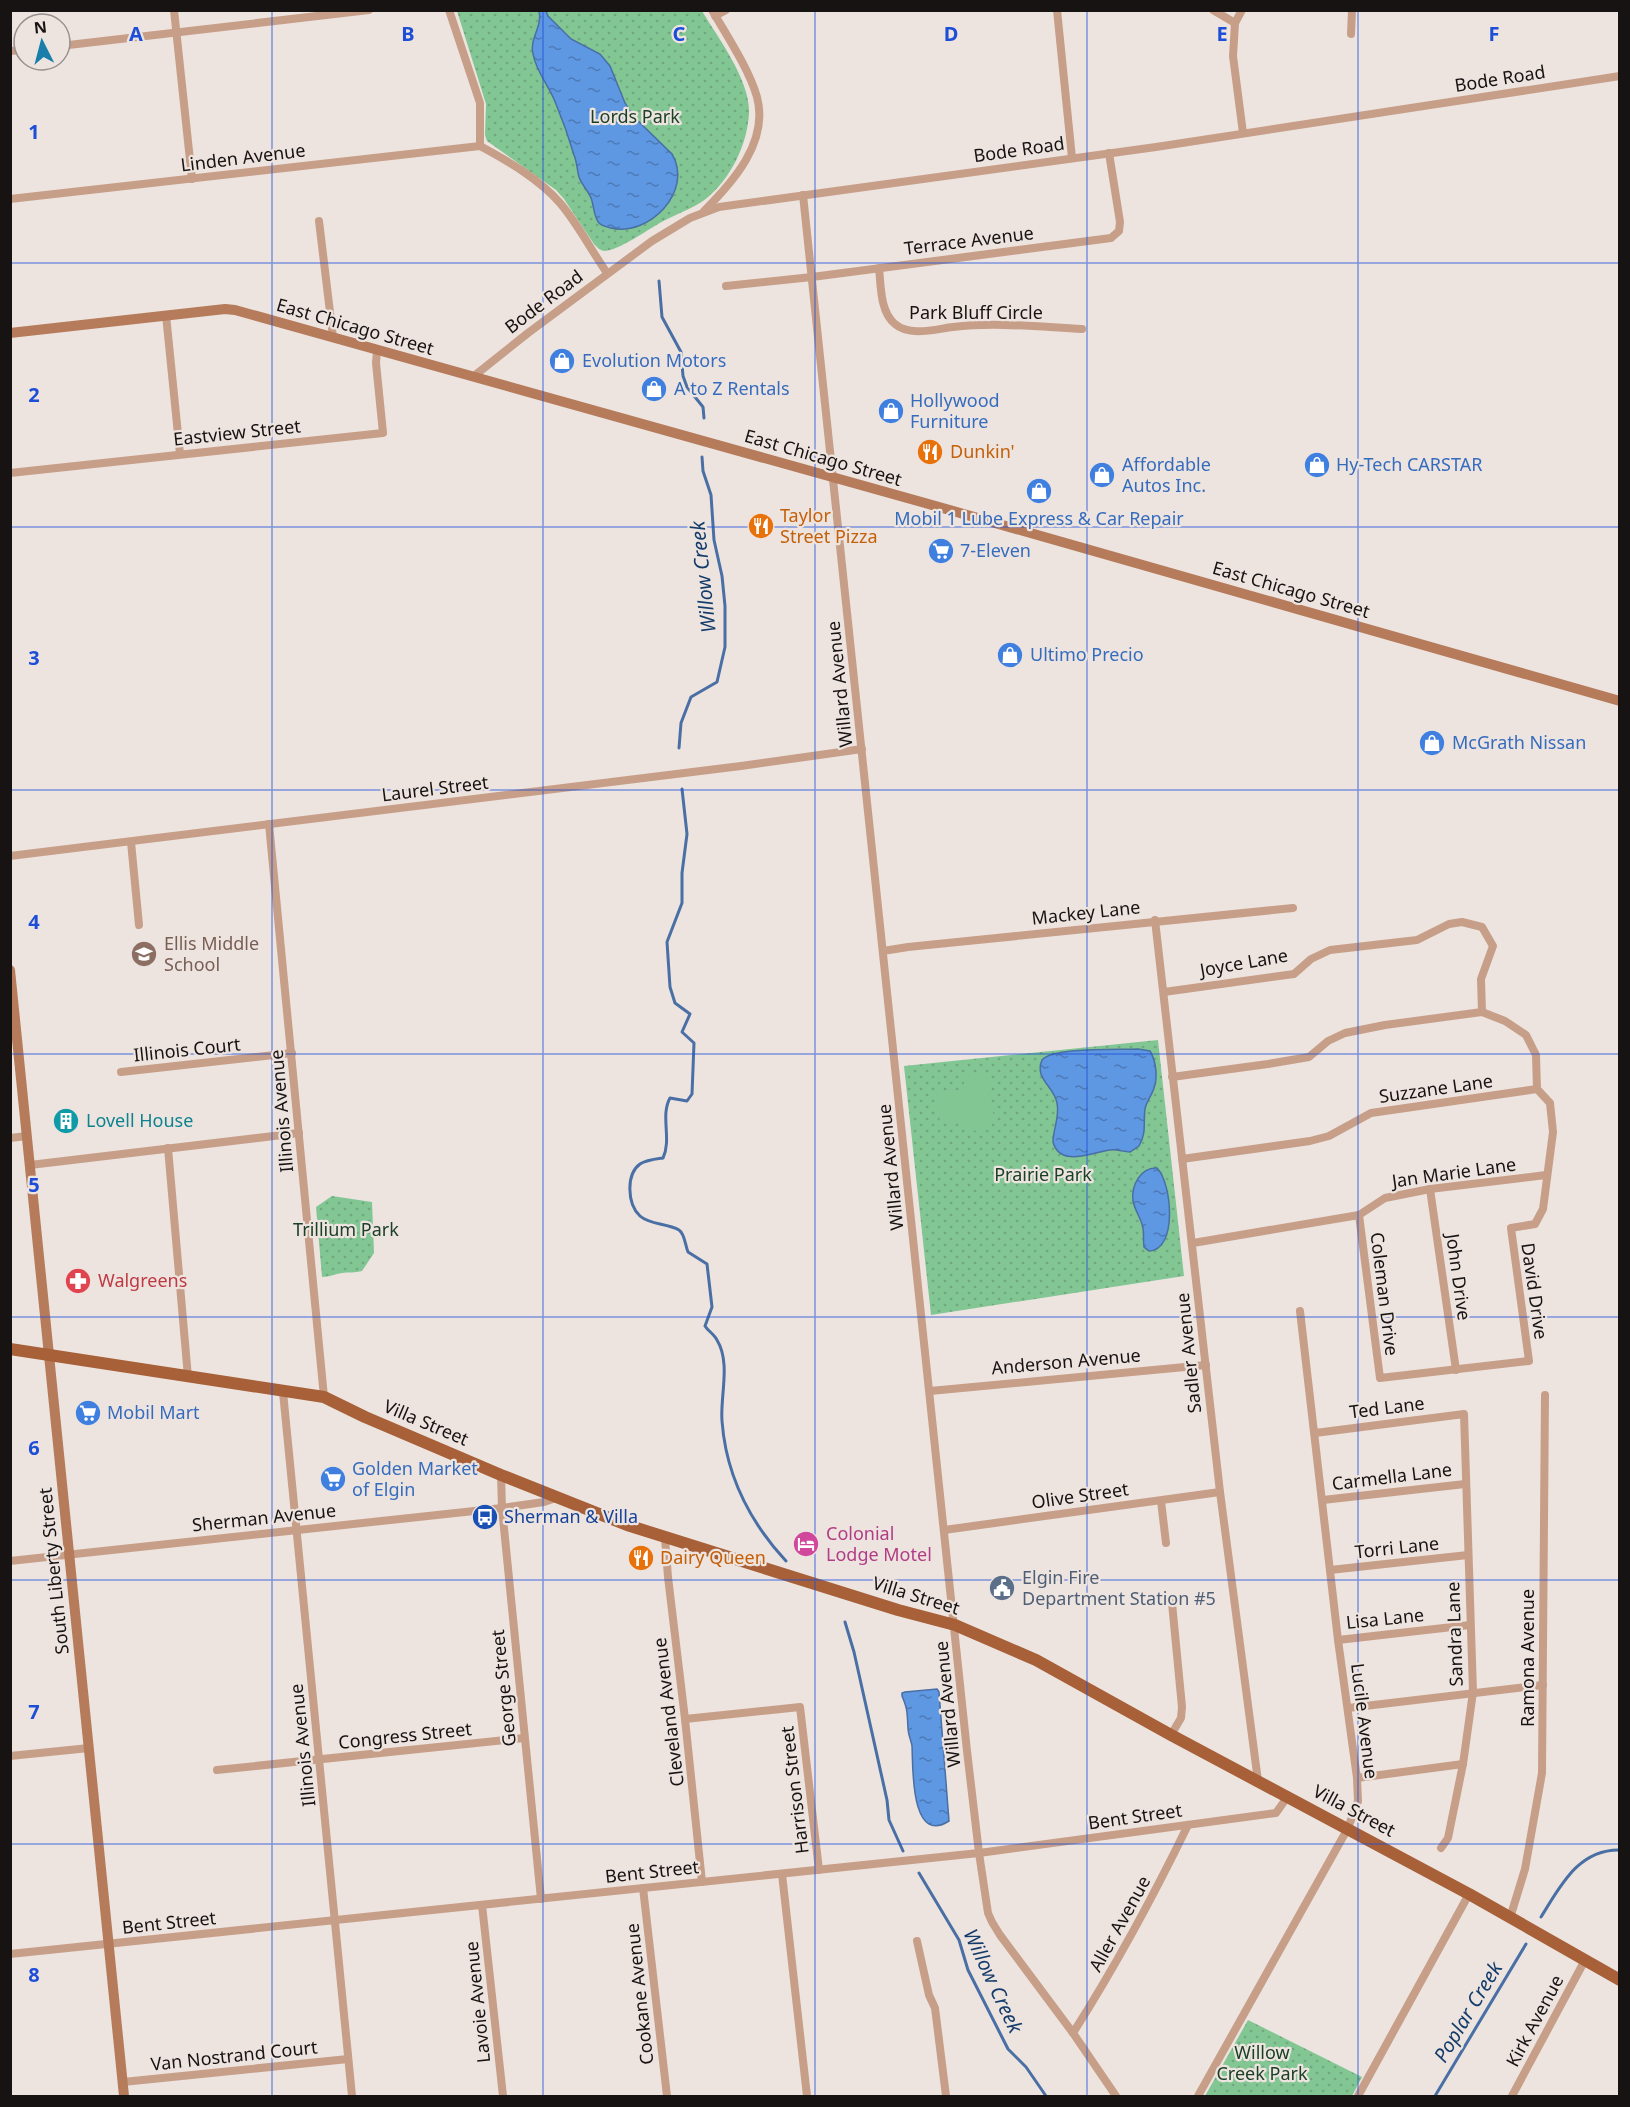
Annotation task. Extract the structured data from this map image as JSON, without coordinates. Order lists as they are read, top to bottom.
{
  "streets": {
    "main road": ["East Chicago Street", "Villa Street", "South Liberty Street"],
    "street": [
      "Bode Road",
      "Linden Avenue",
      "Terrace Avenue",
      "Park Bluff Circle",
      "Eastview Street",
      "Willard Avenue",
      "Laurel Street",
      "Mackey Lane",
      "Joyce Lane",
      "Illinois Court",
      "Suzzane Lane",
      "Illinois Avenue",
      "Jan Marie Lane",
      "John Drive",
      "David Drive",
      "Coleman Drive",
      "Sadler Avenue",
      "Anderson Avenue",
      "Ted Lane",
      "Carmella Lane",
      "Olive Street",
      "Sherman Avenue",
      "Torri Lane",
      "Lisa Lane",
      "Sandra Lane",
      "Ramona Avenue",
      "George Street",
      "Cleveland Avenue",
      "Lucile Avenue",
      "Congress Street",
      "Harrison Street",
      "Bent Street",
      "Aller Avenue",
      "Cookane Avenue",
      "Lavoie Avenue",
      "Kirk Avenue",
      "Van Nostrand Court"
    ]
  },
  "crossings": [
    ["Bode Road", "Terrace Avenue"],
    ["Bode Road", "East Chicago Street"],
    ["Bode Road", "Willard Avenue"],
    ["Terrace Avenue", "Park Bluff Circle"],
    ["Terrace Avenue", "Willard Avenue"],
    ["East Chicago Street", "Eastview Street"],
    ["East Chicago Street", "Willard Avenue"],
    ["Willard Avenue", "Laurel Street"],
    ["Willard Avenue", "Mackey Lane"],
    ["Willard Avenue", "Anderson Avenue"],
    ["Willard Avenue", "Villa Street"],
    ["Willard Avenue", "Olive Street"],
    ["Willard Avenue", "Bent Street"],
    ["Willard Avenue", "Aller Avenue"],
    ["Laurel Street", "Illinois Avenue"],
    ["Mackey Lane", "Sadler Avenue"],
    ["Joyce Lane", "Sadler Avenue"],
    ["Illinois Court", "Illinois Avenue"],
    ["Suzzane Lane", "Sadler Avenue"],
    ["Illinois Avenue", "Villa Street"],
    ["Illinois Avenue", "Sherman Avenue"],
    ["Illinois Avenue", "Congress Street"],
    ["Illinois Avenue", "Bent Street"],
    ["Illinois Avenue", "Van Nostrand Court"],
    ["Jan Marie Lane", "John Drive"],
    ["Jan Marie Lane", "David Drive"],
    ["Jan Marie Lane", "Coleman Drive"],
    ["Jan Marie Lane", "Sadler Avenue"],
    ["John Drive", "David Drive"],
    ["John Drive", "Coleman Drive"],
    ["David Drive", "Coleman Drive"],
    ["Sadler Avenue", "Anderson Avenue"],
    ["Sadler Avenue", "Villa Street"],
    ["Sadler Avenue", "Olive Street"],
    ["Ted Lane", "Sandra Lane"],
    ["Ted Lane", "Lucile Avenue"],
    ["Villa Street", "Sherman Avenue"],
    ["Villa Street", "South Liberty Street"],
    ["Villa Street", "Ramona Avenue"],
    ["Villa Street", "George Street"],
    ["Villa Street", "Cleveland Avenue"],
    ["Villa Street", "Lucile Avenue"],
    ["Villa Street", "Bent Street"],
    ["Villa Street", "Kirk Avenue"],
    ["Carmella Lane", "Sandra Lane"],
    ["Carmella Lane", "Lucile Avenue"],
    ["Sherman Avenue", "South Liberty Street"],
    ["Sherman Avenue", "George Street"],
    ["Torri Lane", "Sandra Lane"],
    ["Torri Lane", "Lucile Avenue"],
    ["South Liberty Street", "Bent Street"],
    ["South Liberty Street", "Van Nostrand Court"],
    ["Lisa Lane", "Sandra Lane"],
    ["Lisa Lane", "Lucile Avenue"],
    ["George Street", "Congress Street"],
    ["George Street", "Bent Street"],
    ["Cleveland Avenue", "Harrison Street"],
    ["Cleveland Avenue", "Bent Street"],
    ["Harrison Street", "Bent Street"],
    ["Bent Street", "Aller Avenue"],
    ["Bent Street", "Cookane Avenue"],
    ["Bent Street", "Lavoie Avenue"]
  ],
  "water": ["Willow Creek", "Poplar Creek"],
  "parks": [
    "Lords Park",
    "Prairie Park",
    "Trillium Park",
    "Willow Creek Park"
  ],
  "places": {
    "shop": [
      "Evolution Motors",
      "A to Z Rentals",
      "Hollywood Furniture",
      "Hy-Tech CARSTAR",
      "Affordable Autos Inc.",
      "Mobil 1 Lube Express & Car Repair",
      "Ultimo Precio",
      "McGrath Nissan"
    ],
    "restaurant": ["Dunkin'", "Taylor Street Pizza", "Dairy Queen"],
    "supermarket": ["7-Eleven", "Mobil Mart", "Golden Market of Elgin"],
    "school or university": ["Ellis Middle School"],
    "building": ["Lovell House"],
    "pharmacy": ["Walgreens"],
    "bus stop": ["Sherman & Villa"],
    "hotel": ["Colonial Lodge Motel"],
    "public building": ["Elgin Fire Department Station #5"]
  },
  "north": "top",
  "grid": {
    "columns": [
      "A",
      "B",
      "C",
      "D",
      "E",
      "F"
    ],
    "rows": [
      "1",
      "2",
      "3",
      "4",
      "5",
      "6",
      "7",
      "8"
    ]
  }
}
